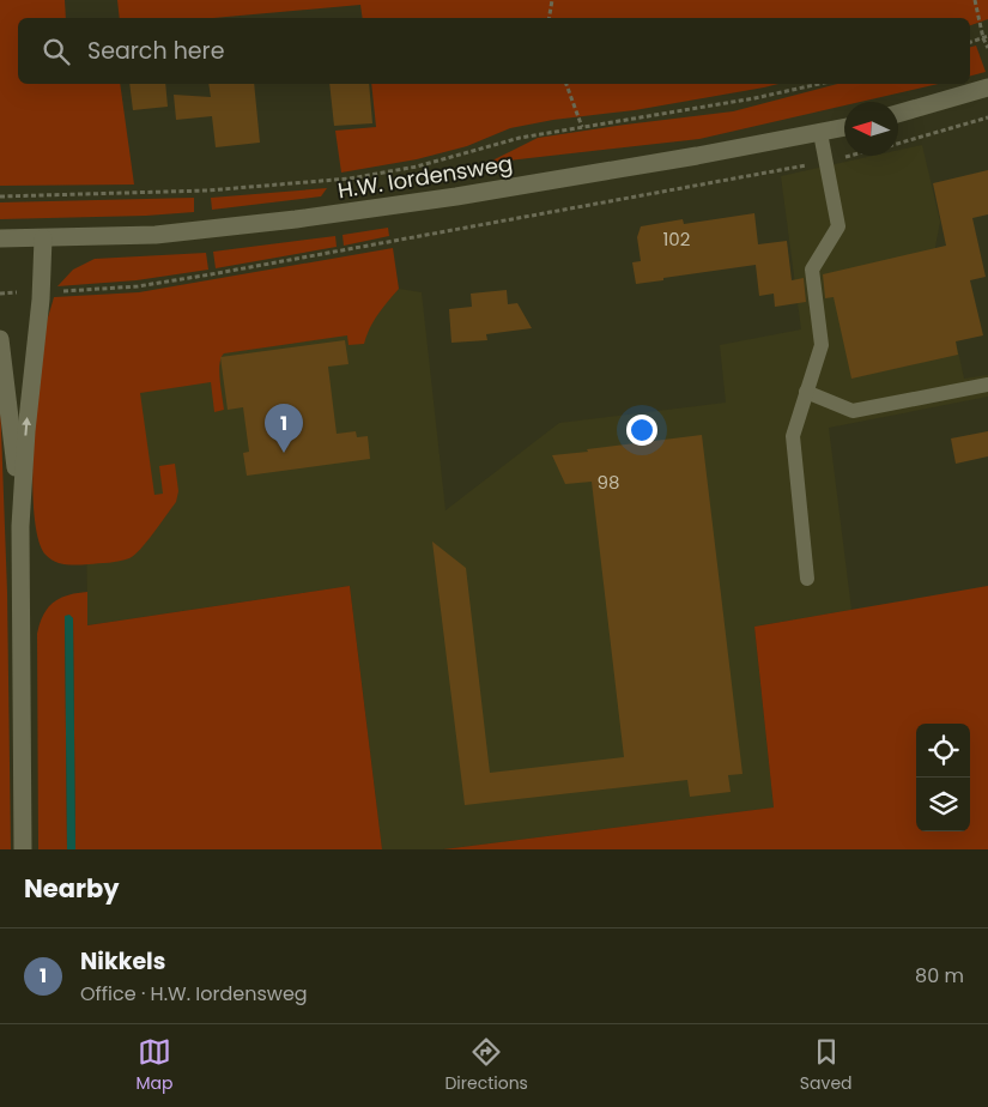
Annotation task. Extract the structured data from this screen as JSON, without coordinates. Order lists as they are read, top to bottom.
{
  "streets": {
    "main road": ["H.W. Iordensweg"]
  },
  "house_numbers": ["102", "98"],
  "north": "left",
  "page": {
    "search": "Search here",
    "pins": "1",
    "heading": "Nearby",
    "list": [
      {
        "mark": "1",
        "name": "Nikkels",
        "note": "Office · H.W. Iordensweg",
        "value": "80 m"
      }
    ],
    "nav": ["Map", "Directions", "Saved"]
  }
}
